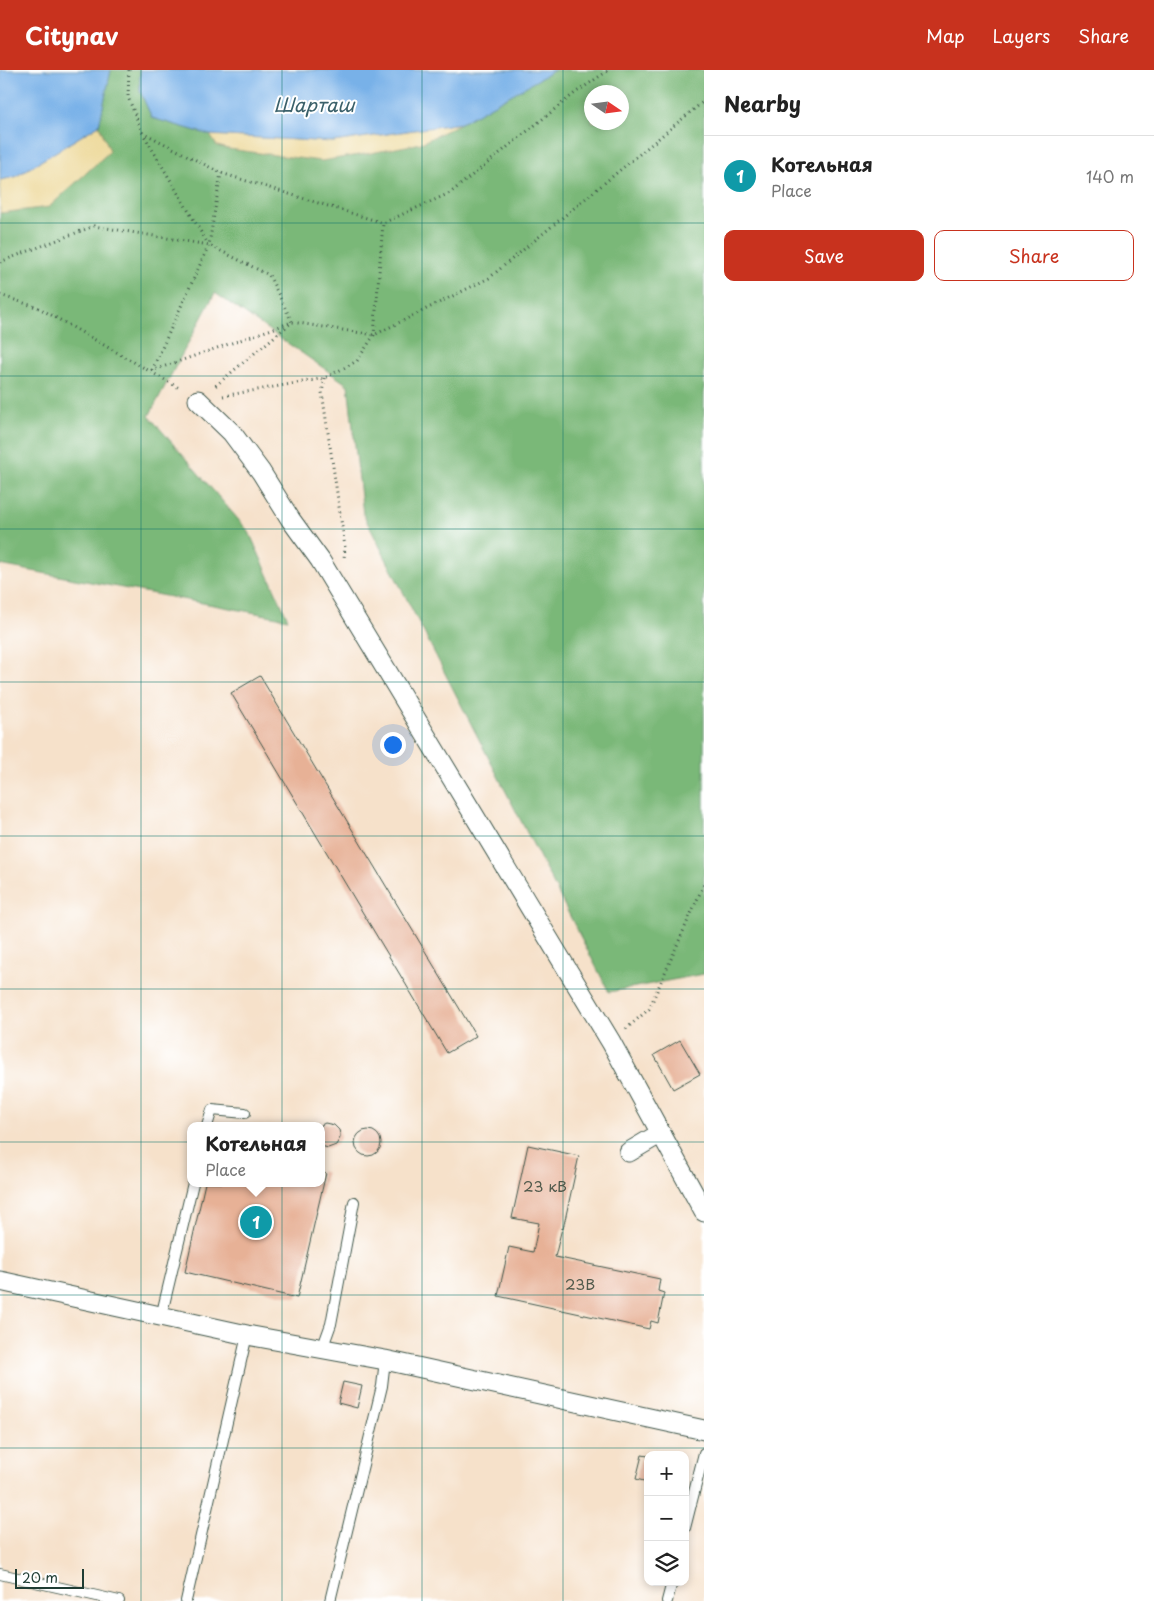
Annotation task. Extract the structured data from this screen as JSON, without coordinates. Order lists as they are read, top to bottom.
{
  "water": ["Шарташ"],
  "house_numbers": ["23 кВ", "23В"],
  "scale_bar": "20 m",
  "north": "right",
  "page": {
    "header": "Citynav",
    "nav": ["Map", "Layers", "Share"],
    "heading": "Nearby",
    "list": [
      {
        "mark": "1",
        "name": "Котельная",
        "note": "Place",
        "value": "140 m"
      }
    ],
    "buttons": ["Save", "Share"],
    "popup": ["Котельная", "Place"],
    "pins": "1",
    "map_buttons": ["+", "−"],
    "scale": "20 m"
  }
}
